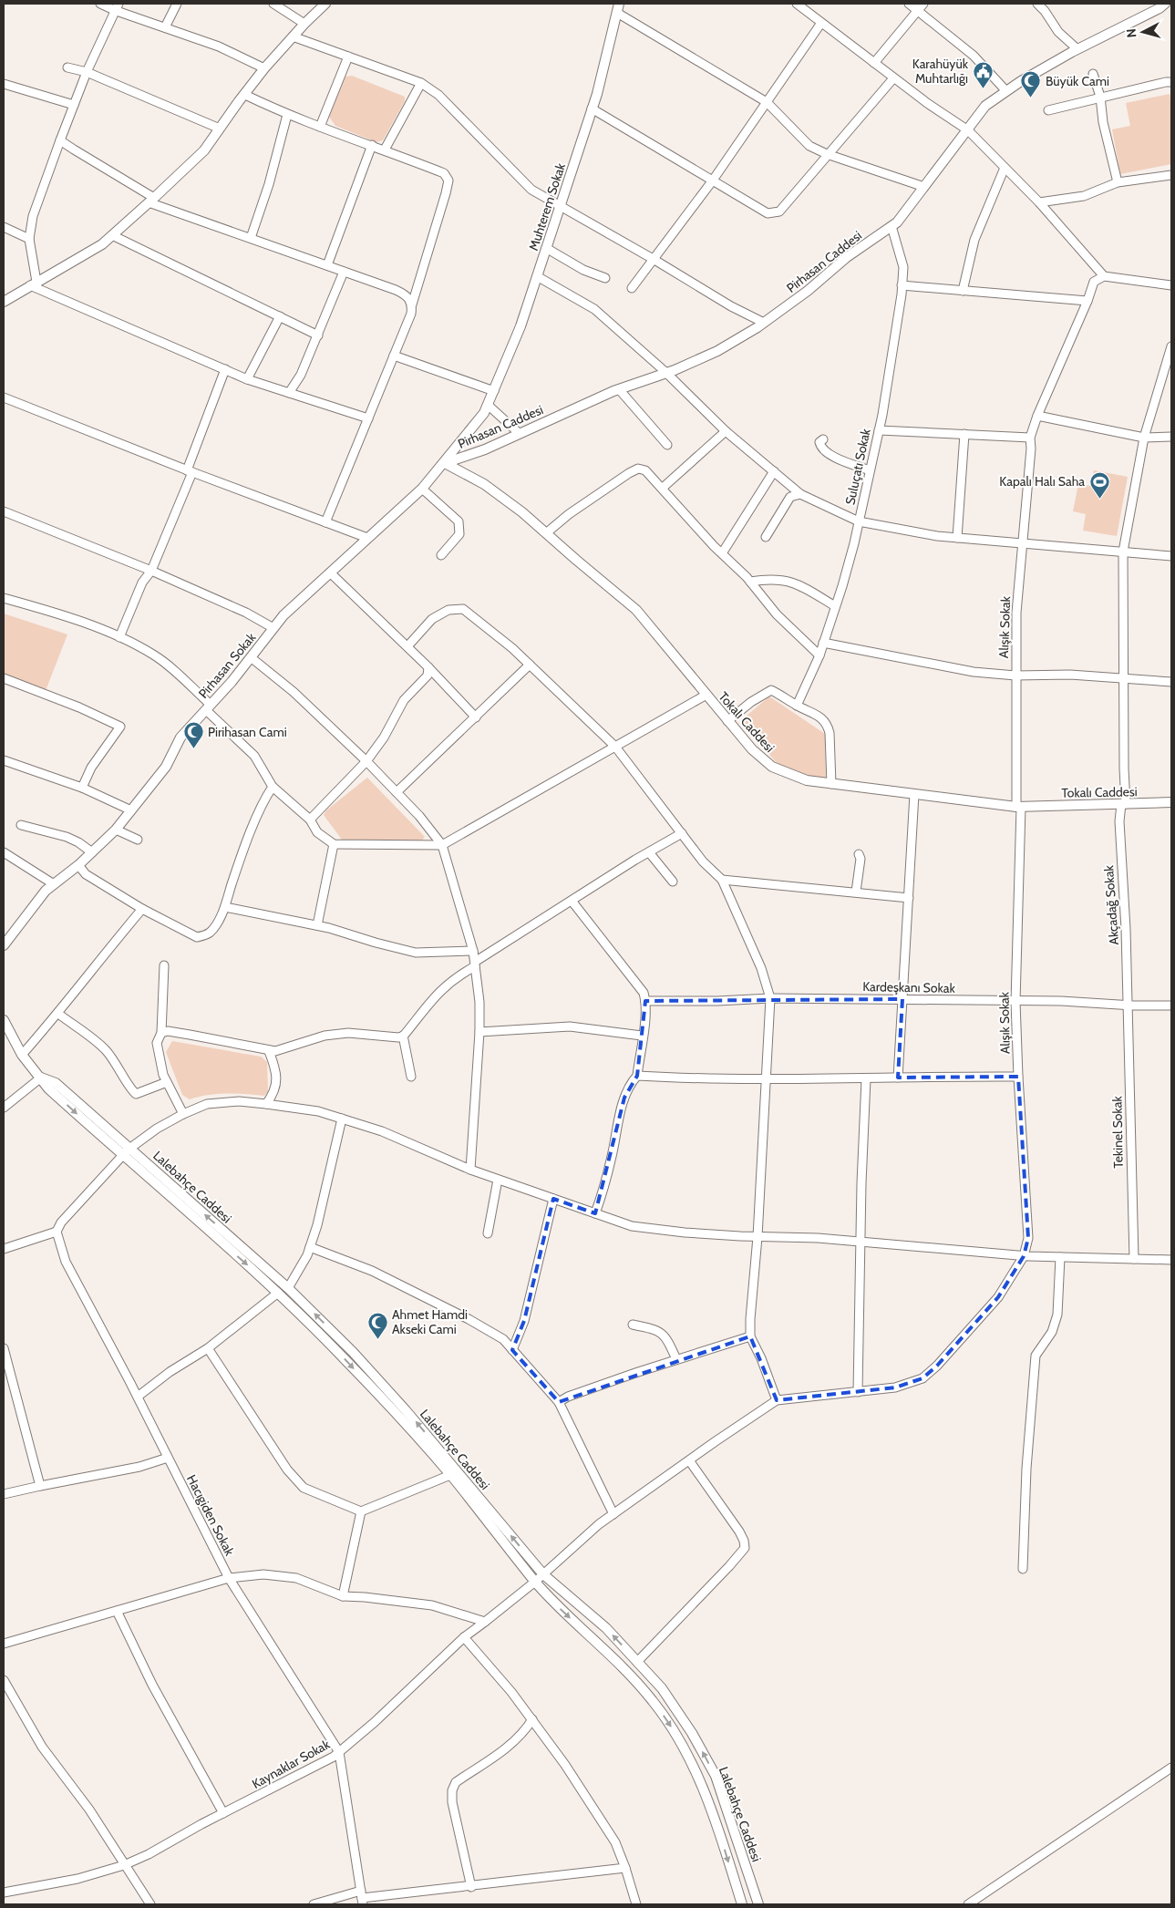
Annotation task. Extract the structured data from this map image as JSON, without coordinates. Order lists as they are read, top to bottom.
{
  "streets": {
    "street": [
      "Muhterem Sokak",
      "Pirhasan Caddesi",
      "Suluçatı Sokak",
      "Alışık Sokak",
      "Pirhasan Sokak",
      "Tokalı Caddesi",
      "Akçadağ Sokak",
      "Kardeşkanı Sokak",
      "Tekinel Sokak",
      "Lalebahçe Caddesi",
      "Hacıgiden Sokak",
      "Kaynaklar Sokak"
    ]
  },
  "crossings": [
    ["Muhterem Sokak", "Pirhasan Sokak"],
    ["Pirhasan Caddesi", "Suluçatı Sokak"],
    ["Pirhasan Caddesi", "Pirhasan Sokak"],
    ["Pirhasan Caddesi", "Tokalı Caddesi"],
    ["Alışık Sokak", "Tokalı Caddesi"],
    ["Alışık Sokak", "Kardeşkanı Sokak"],
    ["Alışık Sokak", "Kaynaklar Sokak"],
    ["Pirhasan Sokak", "Tokalı Caddesi"],
    ["Tokalı Caddesi", "Akçadağ Sokak"],
    ["Akçadağ Sokak", "Kardeşkanı Sokak"],
    ["Akçadağ Sokak", "Tekinel Sokak"],
    ["Kardeşkanı Sokak", "Tekinel Sokak"],
    ["Lalebahçe Caddesi", "Kaynaklar Sokak"],
    ["Hacıgiden Sokak", "Kaynaklar Sokak"]
  ],
  "places": {
    "public building": ["Karahüyük Muhtarlığı"],
    "mosque": ["Büyük Cami", "Pirihasan Cami", "Ahmet Hamdi Akseki Cami"],
    "sports": ["Kapalı Halı Saha"]
  },
  "north": "left"
}
